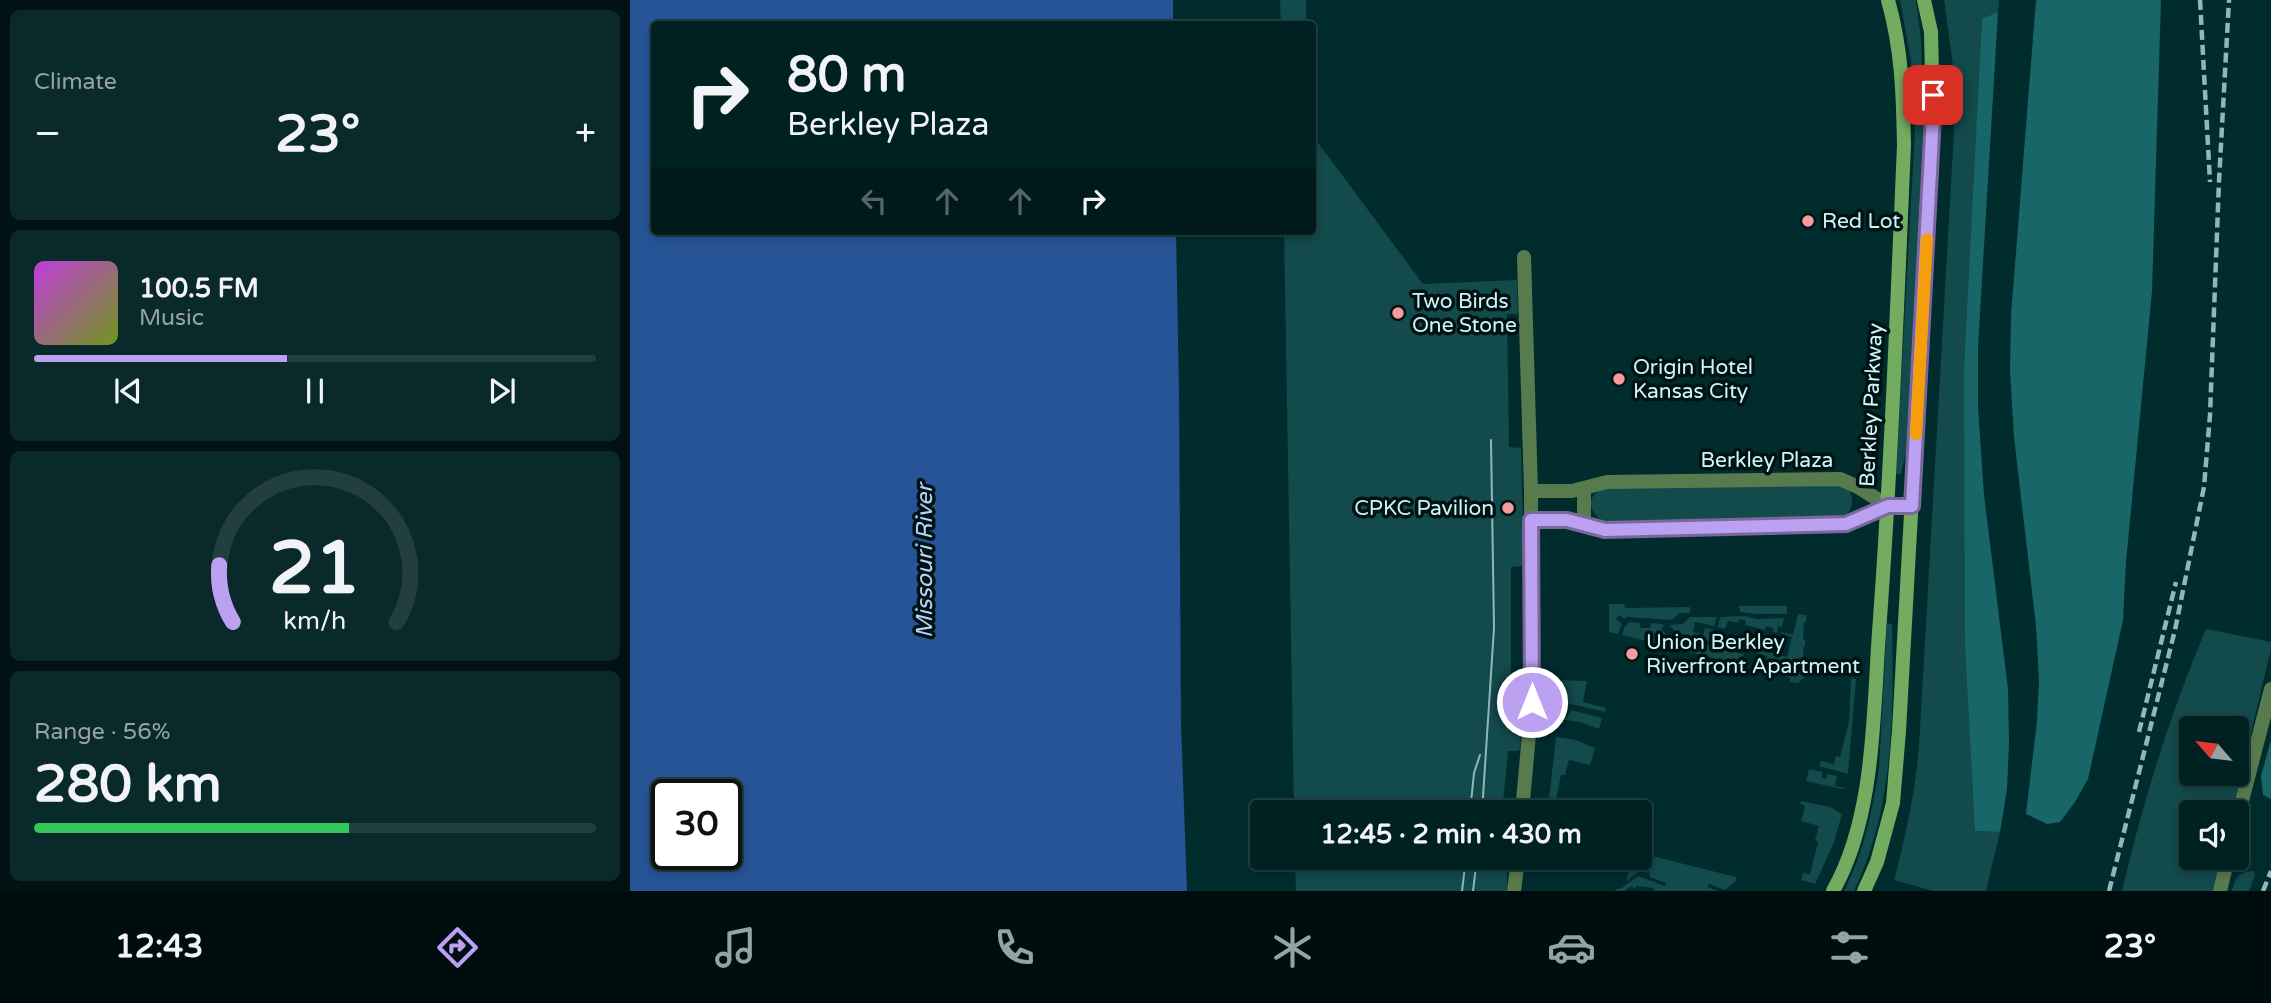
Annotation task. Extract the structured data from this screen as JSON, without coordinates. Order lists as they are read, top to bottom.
{
  "streets": {
    "main road": ["Berkley Parkway"],
    "street": ["Berkley Plaza"]
  },
  "crossings": [
    ["Berkley Parkway", "Berkley Plaza"]
  ],
  "water": ["Missouri River"],
  "places": [
    "Red Lot",
    "Two Birds One Stone",
    "Origin Hotel Kansas City",
    "CPKC Pavilion",
    "Union Berkley Riverfront Apartment"
  ],
  "north": "top left",
  "page": {
    "tile": [
      "Climate",
      ["Range · 56%", "280 km"]
    ],
    "turn": ["80 m", "Berkley Plaza"],
    "heat": ["−", "23°", "+"],
    "song": ["100.5 FM", "Music"],
    "limit": "30",
    "trip": "12:45 · 2 min · 430 m",
    "tabs": ["12:43", "23°"],
    "gauge": ["21", "km/h"]
  }
}
